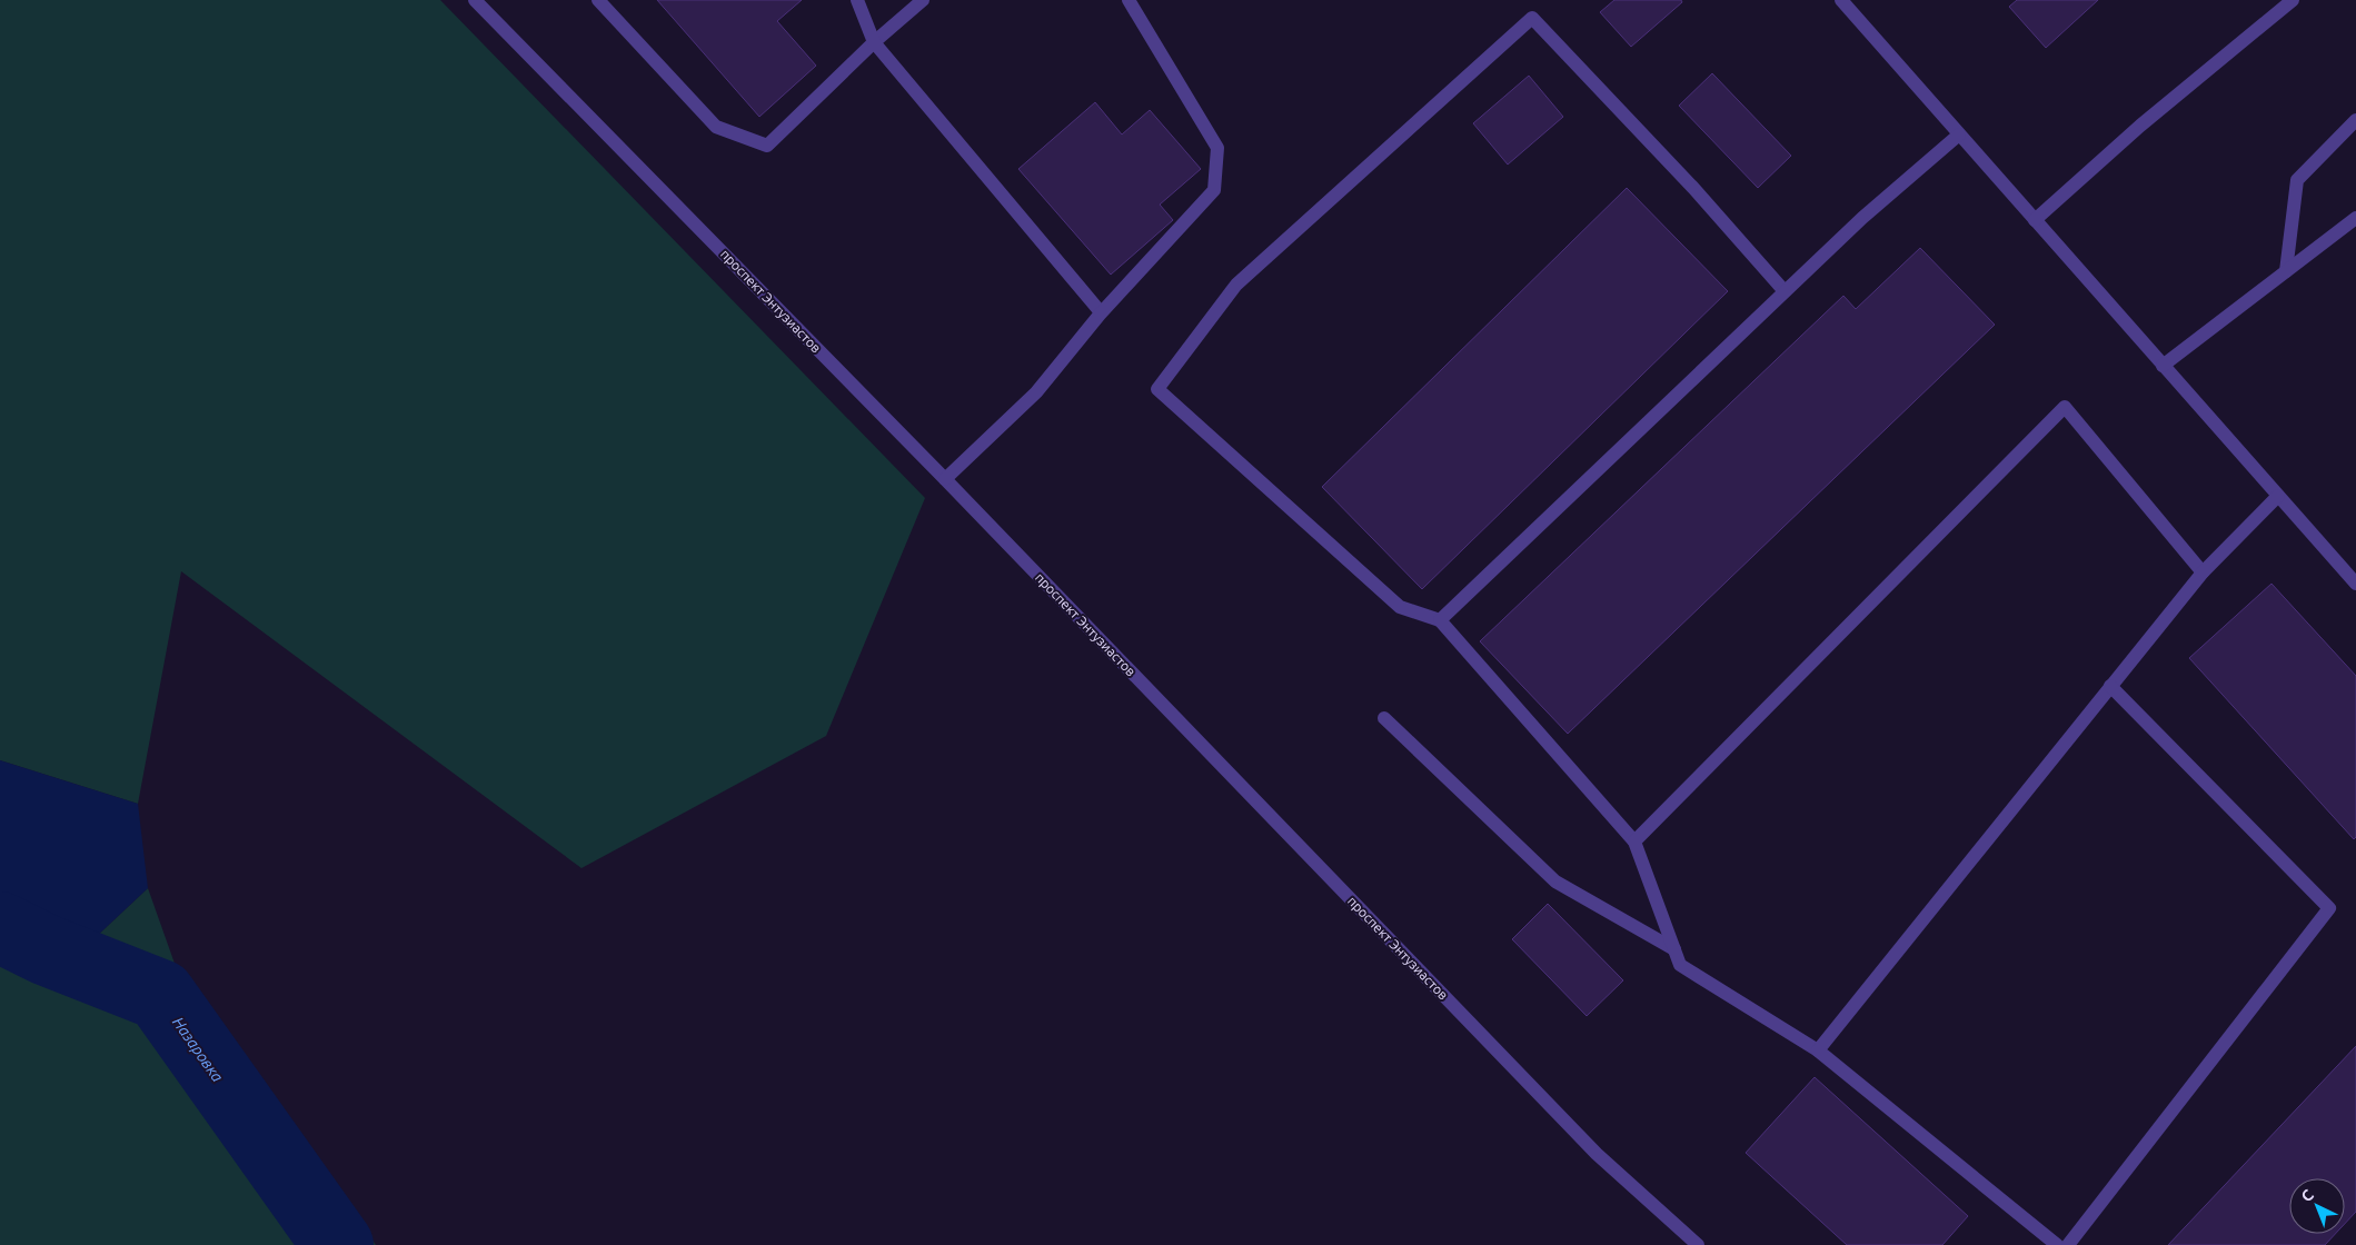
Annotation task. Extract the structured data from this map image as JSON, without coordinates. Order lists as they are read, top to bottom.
{
  "streets": {
    "street": ["проспект Энтузиастов"]
  },
  "water": ["Назаровка"],
  "north": "top left"
}
